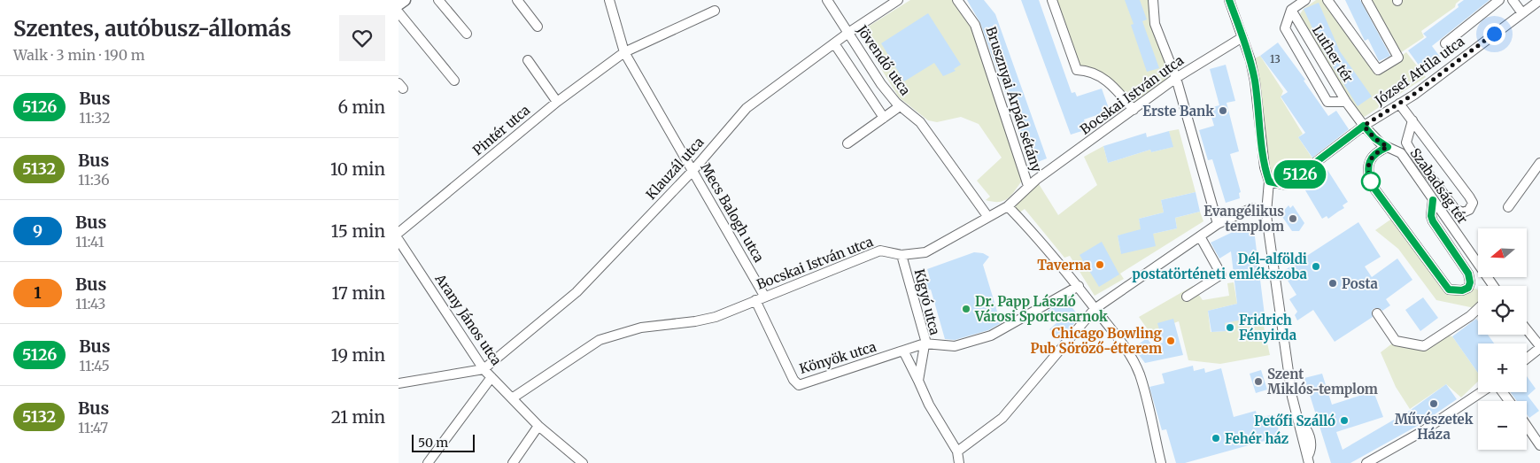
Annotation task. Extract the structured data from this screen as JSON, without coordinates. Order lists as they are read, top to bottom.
{
  "streets": {
    "street": [
      "Luther tér",
      "Jövendő utca",
      "József Attila utca",
      "Bocskai István utca",
      "Brusznyai Árpád sétány",
      "Pintér utca",
      "Klauzál utca",
      "Szabadság tér",
      "Mecs Balogh utca",
      "Kígyó utca",
      "Arany János utca",
      "Könyök utca"
    ]
  },
  "crossings": [
    ["Luther tér", "József Attila utca"],
    ["Luther tér", "Szabadság tér"],
    ["Jövendő utca", "Bocskai István utca"],
    ["Jövendő utca", "Klauzál utca"],
    ["József Attila utca", "Szabadság tér"],
    ["Bocskai István utca", "Brusznyai Árpád sétány"],
    ["Bocskai István utca", "Mecs Balogh utca"],
    ["Bocskai István utca", "Kígyó utca"],
    ["Bocskai István utca", "Arany János utca"],
    ["Bocskai István utca", "Könyök utca"],
    ["Pintér utca", "Mecs Balogh utca"],
    ["Klauzál utca", "Mecs Balogh utca"],
    ["Klauzál utca", "Arany János utca"],
    ["Kígyó utca", "Könyök utca"]
  ],
  "places": [
    "Erste Bank",
    "Evangélikus templom",
    "Taverna",
    "Dél-alföldi postatörténeti emlékszoba",
    "Posta",
    "Dr. Papp László Városi Sportcsarnok",
    "Fridrich Fényirda",
    "Chicago Bowling Pub Söröző-étterem",
    "Szent Miklós-templom",
    "Művészetek Háza",
    "Petőfi Szálló",
    "Fehér ház"
  ],
  "lines": ["bus line 5126"],
  "house_numbers": ["13"],
  "scale_bar": "50 m",
  "north": "left",
  "page": {
    "heading": ["Szentes, autóbusz-állomás", "Walk · 3 min · 190 m"],
    "on_map": "5126",
    "list": [
      {
        "mark": "5126",
        "name": "Bus",
        "note": "11:32",
        "value": "6 min"
      },
      {
        "mark": "5132",
        "name": "Bus",
        "note": "11:36",
        "value": "10 min"
      },
      {
        "mark": "9",
        "name": "Bus",
        "note": "11:41",
        "value": "15 min"
      },
      {
        "mark": "1",
        "name": "Bus",
        "note": "11:43",
        "value": "17 min"
      },
      {
        "mark": "5126",
        "name": "Bus",
        "note": "11:45",
        "value": "19 min"
      },
      {
        "mark": "5132",
        "name": "Bus",
        "note": "11:47",
        "value": "21 min"
      }
    ],
    "map_buttons": ["+", "−"],
    "scale": "50 m"
  }
}
